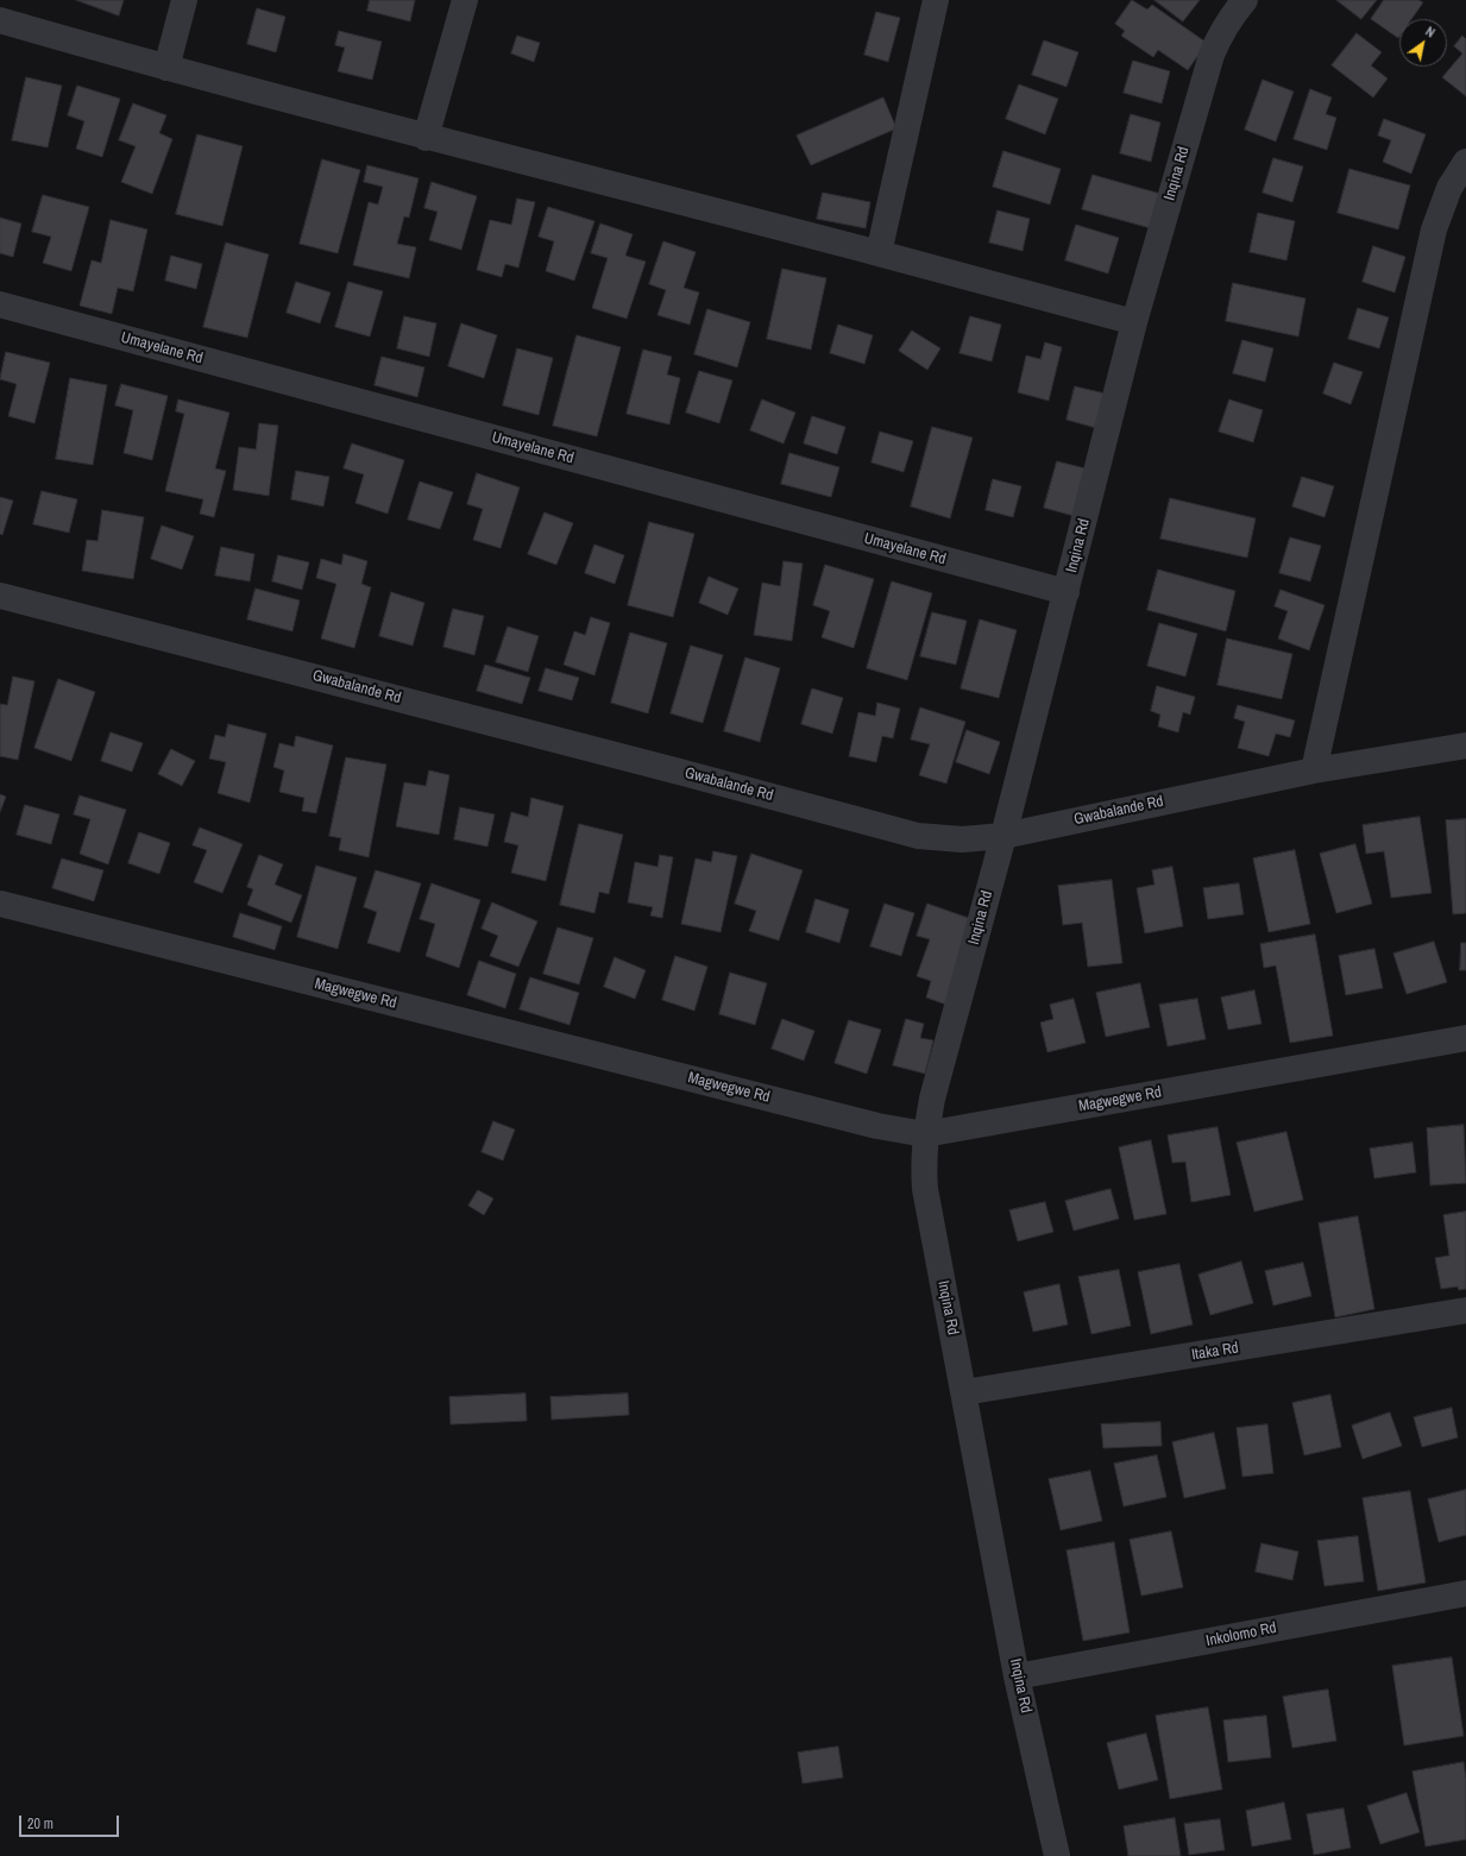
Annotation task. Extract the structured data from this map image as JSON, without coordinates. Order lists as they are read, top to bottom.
{
  "streets": {
    "street": [
      "Inqina Rd",
      "Umayelane Rd",
      "Gwabalande Rd",
      "Magwegwe Rd",
      "Itaka Rd",
      "Inkolomo Rd"
    ]
  },
  "crossings": [
    ["Inqina Rd", "Umayelane Rd"],
    ["Inqina Rd", "Gwabalande Rd"],
    ["Inqina Rd", "Magwegwe Rd"],
    ["Inqina Rd", "Itaka Rd"],
    ["Inqina Rd", "Inkolomo Rd"]
  ],
  "scale_bar": "20 m",
  "north": "top right"
}
